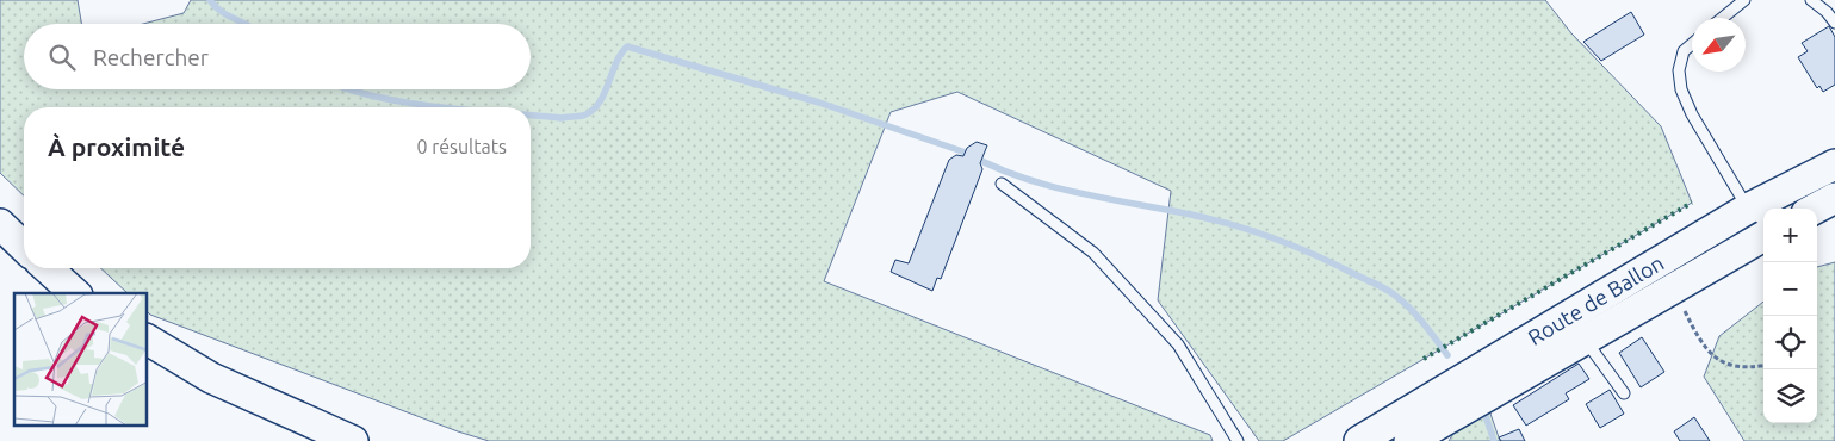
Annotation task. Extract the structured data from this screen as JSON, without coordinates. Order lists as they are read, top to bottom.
{
  "streets": {
    "main road": ["Route de Ballon"]
  },
  "north": "bottom left",
  "page": {
    "search": "Rechercher",
    "heading": ["À proximité", "0 résultats"],
    "map_buttons": ["+", "−"]
  }
}
